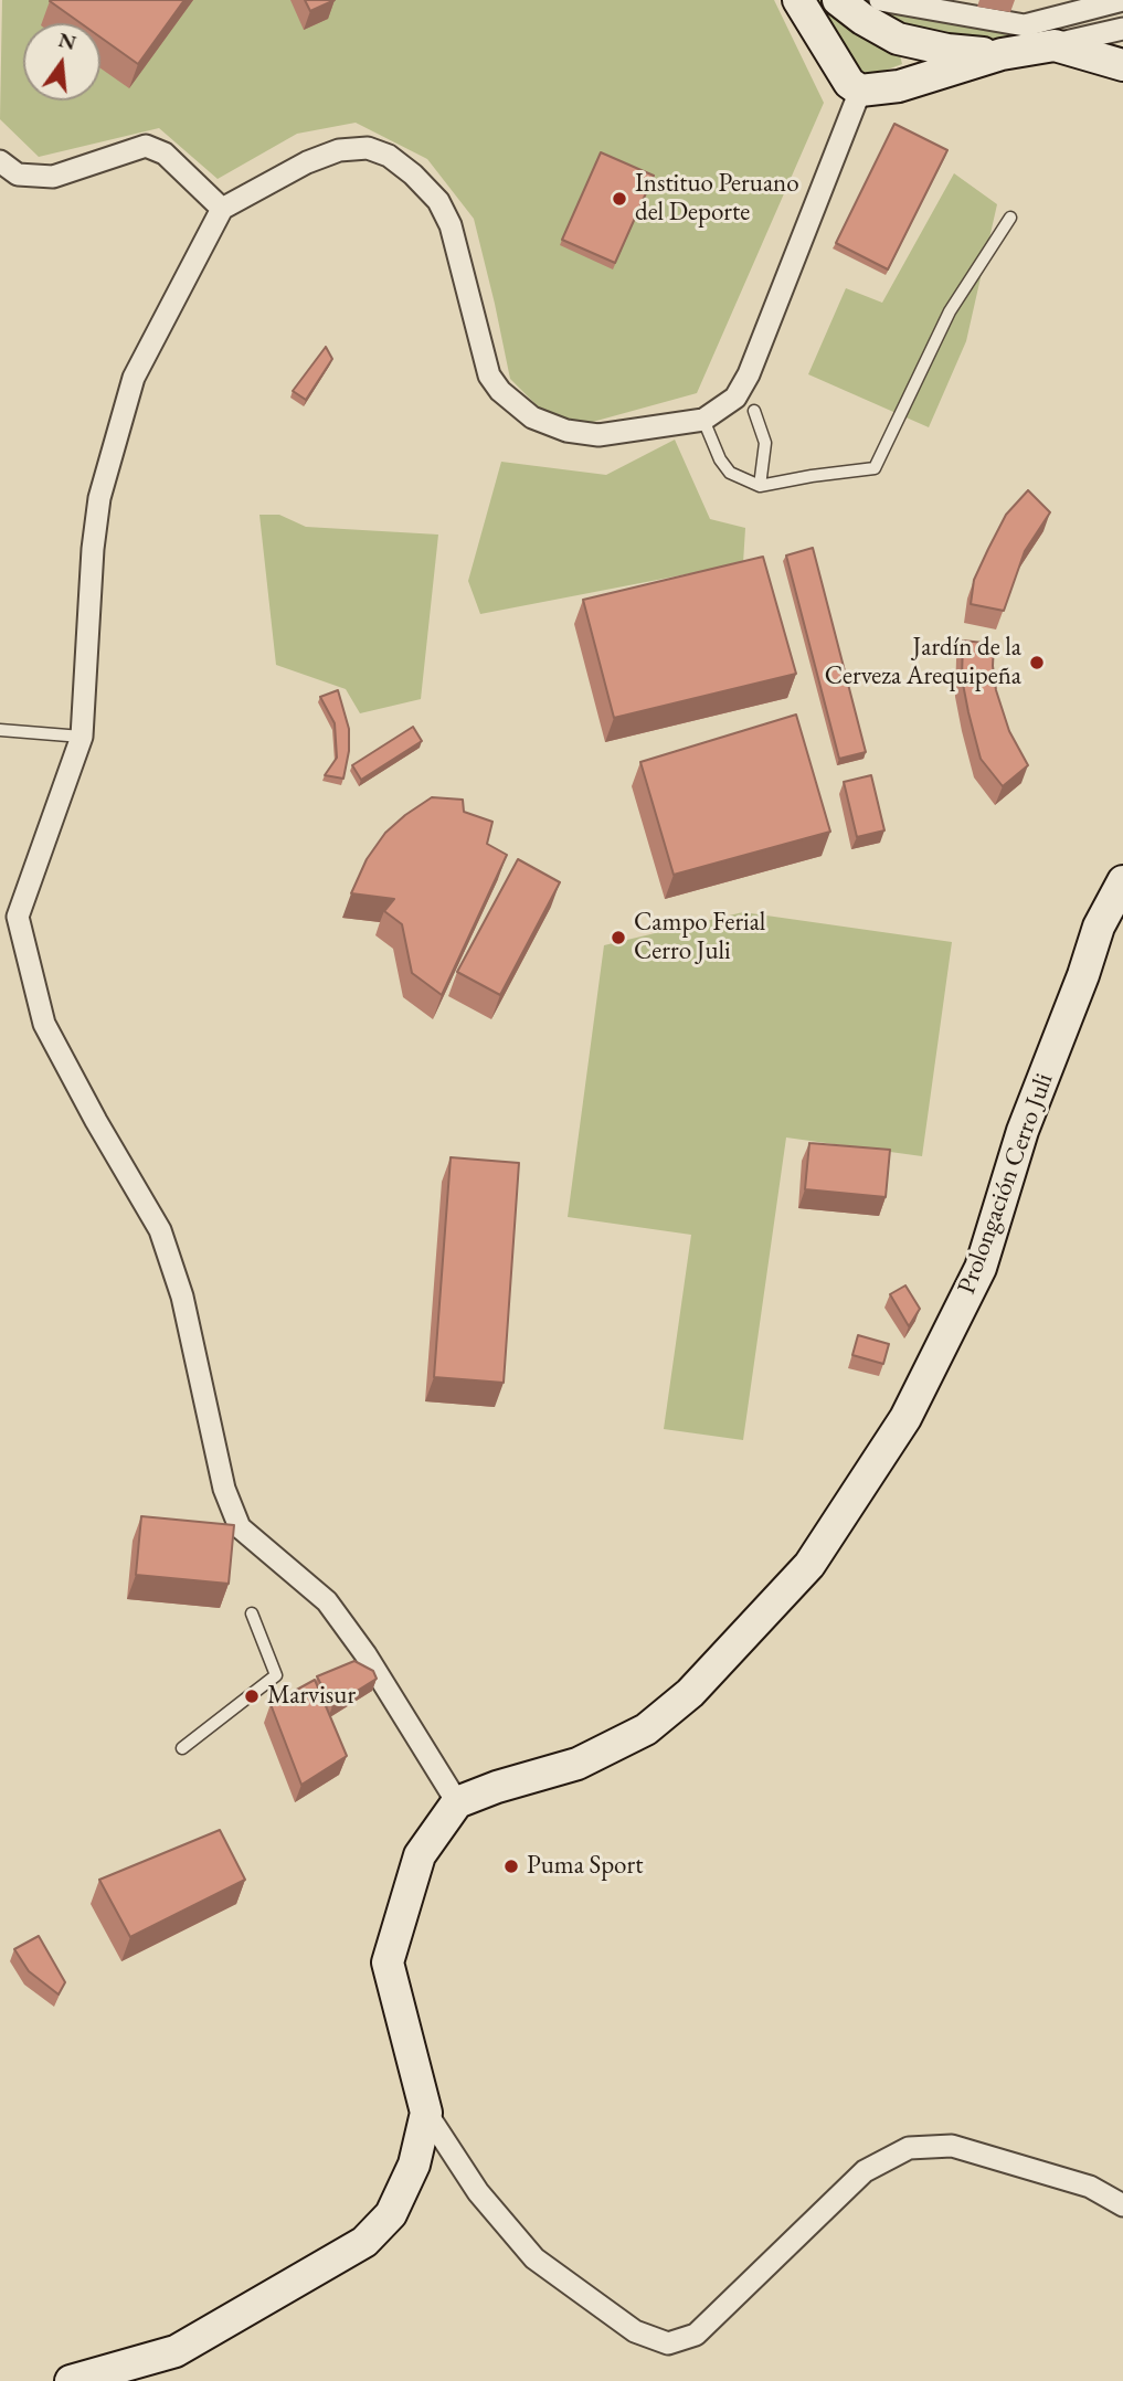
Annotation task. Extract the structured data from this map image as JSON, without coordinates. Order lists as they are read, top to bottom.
{
  "streets": {
    "street": ["Prolongación Cerro Juli"]
  },
  "places": [
    "Instituo Peruano del Deporte",
    "Jardín de la Cerveza Arequipeña",
    "Campo Ferial Cerro Juli",
    "Marvisur",
    "Puma Sport"
  ],
  "north": "top"
}
